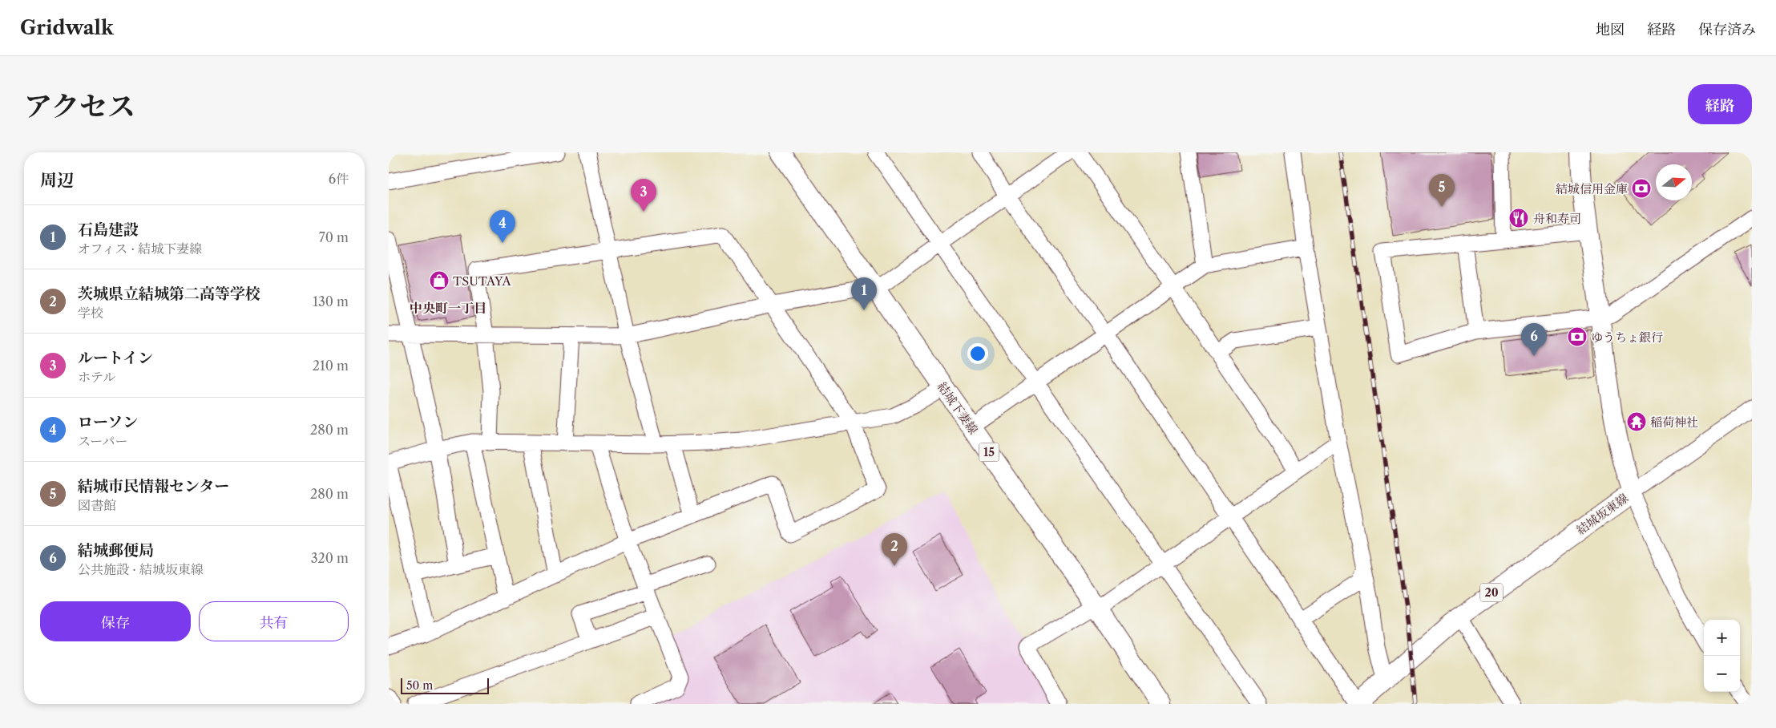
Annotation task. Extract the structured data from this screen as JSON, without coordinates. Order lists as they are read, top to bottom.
{
  "streets": {
    "main road": [
      "結城下妻線",
      "15",
      "結城坂東線",
      "20"
    ]
  },
  "districts": ["中央町一丁目"],
  "places": {
    "bank": ["結城信用金庫", "ゆうちょ銀行"],
    "restaurant": ["舟和寿司"],
    "shop": ["TSUTAYA"],
    "temple": ["稲荷神社"]
  },
  "scale_bar": "50 m",
  "north": "right",
  "page": {
    "header": "Gridwalk",
    "nav": ["地図", "経路", "保存済み"],
    "title": "アクセス",
    "buttons": [
      "経路",
      ["保存", "共有"]
    ],
    "heading": ["周辺", "6件"],
    "pins": [
      "5",
      "3",
      "4",
      "1",
      "6",
      "2"
    ],
    "list": [
      {
        "mark": "1",
        "name": "石島建設",
        "note": "オフィス · 結城下妻線",
        "value": "70 m"
      },
      {
        "mark": "2",
        "name": "茨城県立結城第二高等学校",
        "note": "学校",
        "value": "130 m"
      },
      {
        "mark": "3",
        "name": "ルートイン",
        "note": "ホテル",
        "value": "210 m"
      },
      {
        "mark": "4",
        "name": "ローソン",
        "note": "スーパー",
        "value": "280 m"
      },
      {
        "mark": "5",
        "name": "結城市民情報センター",
        "note": "図書館",
        "value": "280 m"
      },
      {
        "mark": "6",
        "name": "結城郵便局",
        "note": "公共施設 · 結城坂東線",
        "value": "320 m"
      }
    ],
    "map_buttons": ["+", "−"],
    "scale": "50 m"
  }
}
